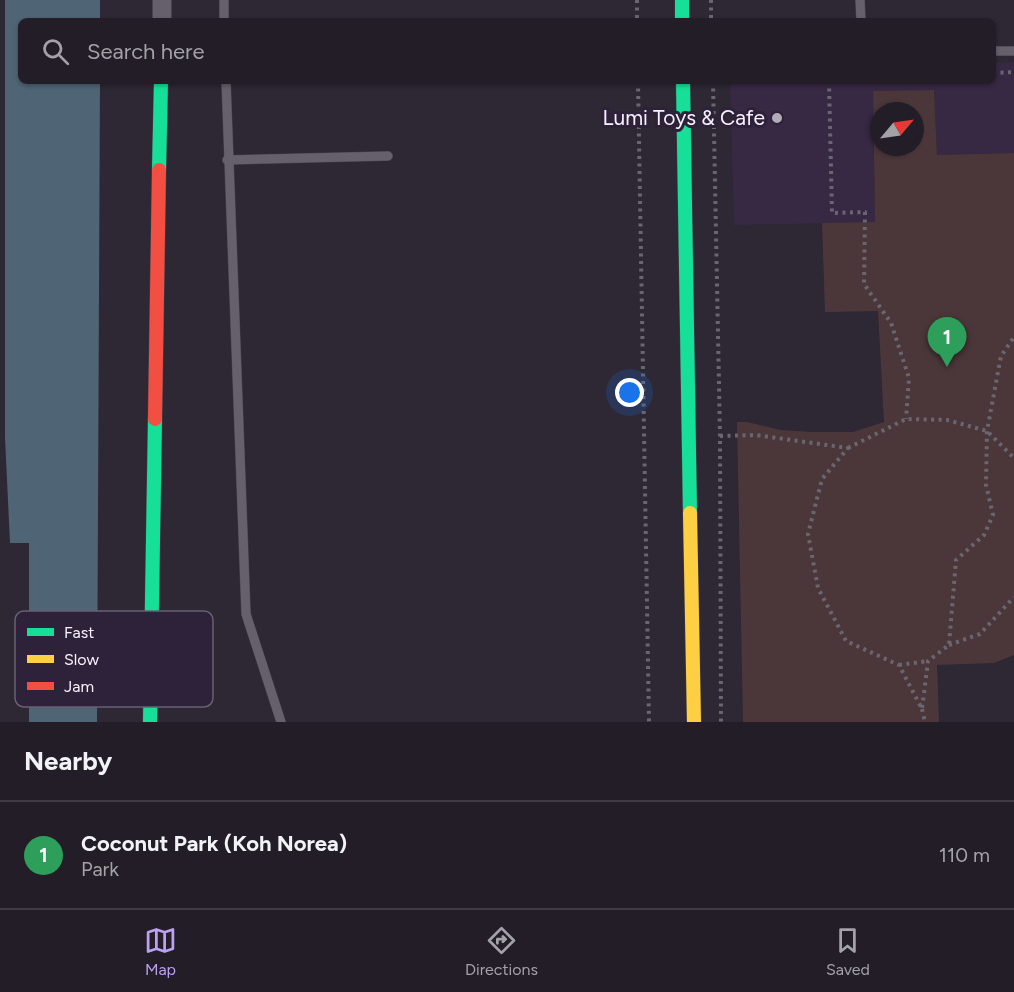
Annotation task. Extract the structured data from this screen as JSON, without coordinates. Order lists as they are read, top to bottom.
{
  "places": ["Lumi Toys & Cafe"],
  "legend": ["Fast", "Slow", "Jam"],
  "north": "top right",
  "page": {
    "search": "Search here",
    "pins": "1",
    "heading": "Nearby",
    "list": [
      {
        "mark": "1",
        "name": "Coconut Park (Koh Norea)",
        "note": "Park",
        "value": "110 m"
      }
    ],
    "nav": ["Map", "Directions", "Saved"]
  }
}
